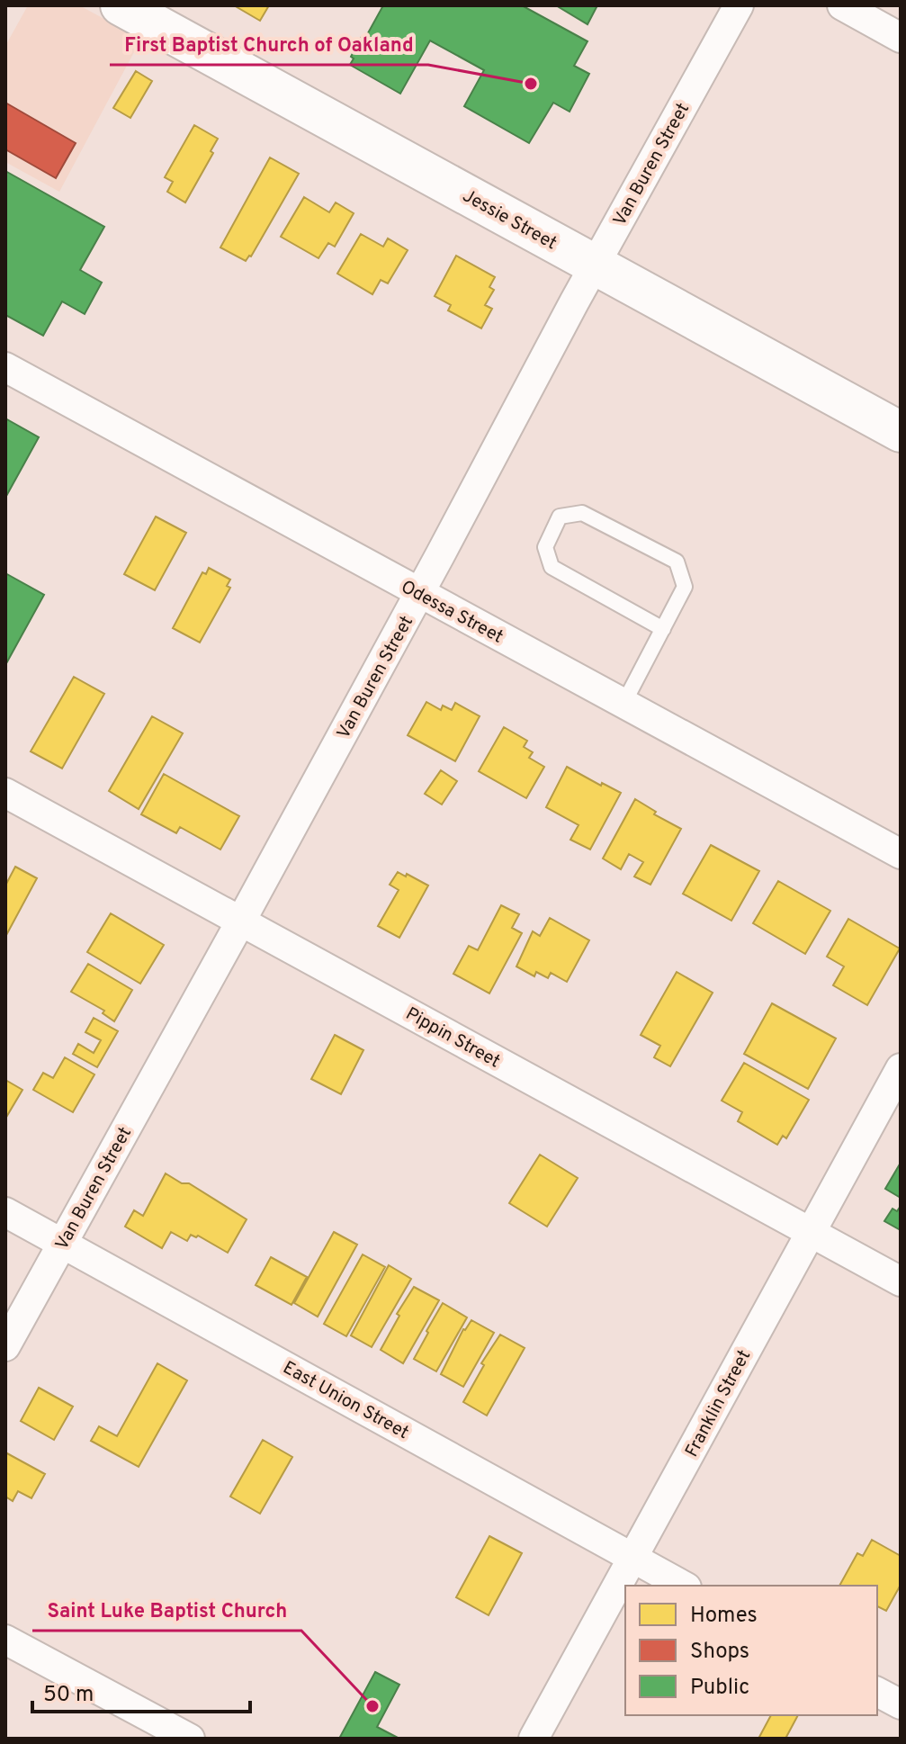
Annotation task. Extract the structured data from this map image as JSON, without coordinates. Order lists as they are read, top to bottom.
{
  "streets": {
    "street": [
      "Van Buren Street",
      "Jessie Street",
      "Odessa Street",
      "Pippin Street",
      "East Union Street",
      "Franklin Street"
    ]
  },
  "crossings": [
    ["Van Buren Street", "Jessie Street"],
    ["Van Buren Street", "Odessa Street"],
    ["Van Buren Street", "Pippin Street"],
    ["Van Buren Street", "East Union Street"],
    ["Pippin Street", "Franklin Street"],
    ["East Union Street", "Franklin Street"]
  ],
  "places": ["First Baptist Church of Oakland", "Saint Luke Baptist Church"],
  "legend": ["Homes", "Shops", "Public"],
  "scale_bar": "50 m"
}
